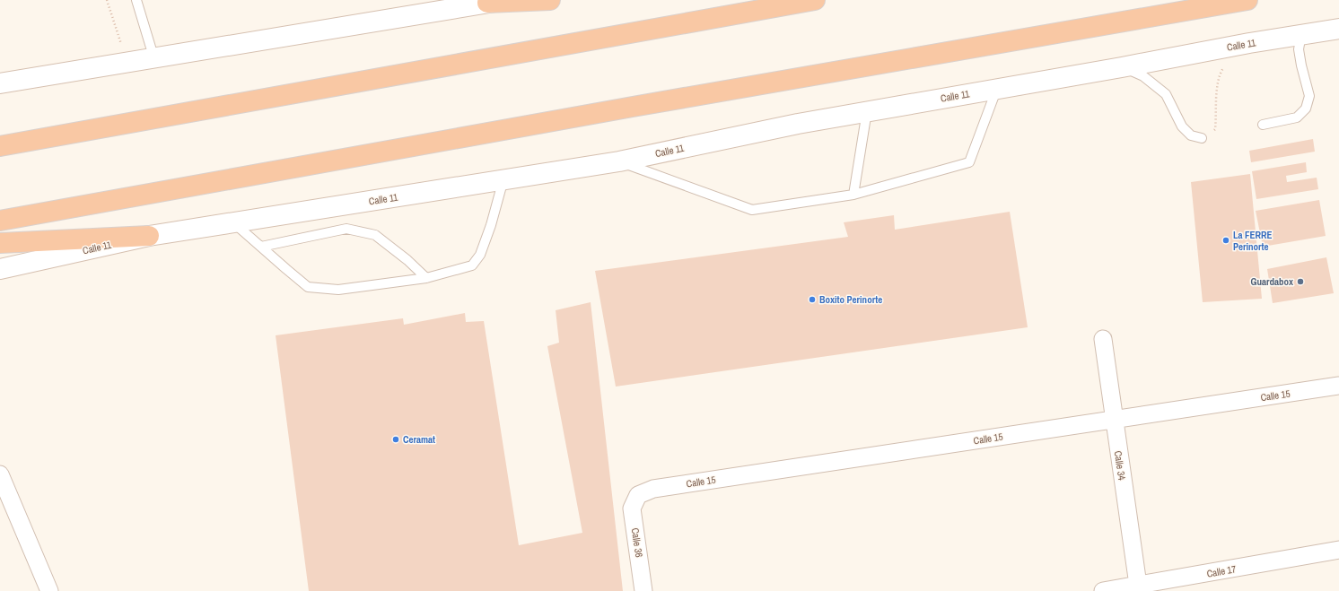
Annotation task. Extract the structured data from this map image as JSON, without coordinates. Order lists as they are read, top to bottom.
{
  "streets": {
    "main road": ["Calle 11"],
    "street": [
      "Calle 15",
      "Calle 34",
      "Calle 36",
      "Calle 17"
    ]
  },
  "crossings": [
    ["Calle 15", "Calle 34"],
    ["Calle 15", "Calle 36"],
    ["Calle 34", "Calle 17"]
  ],
  "places": [
    "La FERRE Perinorte",
    "Guardabox",
    "Boxito Perinorte",
    "Ceramat"
  ]
}
